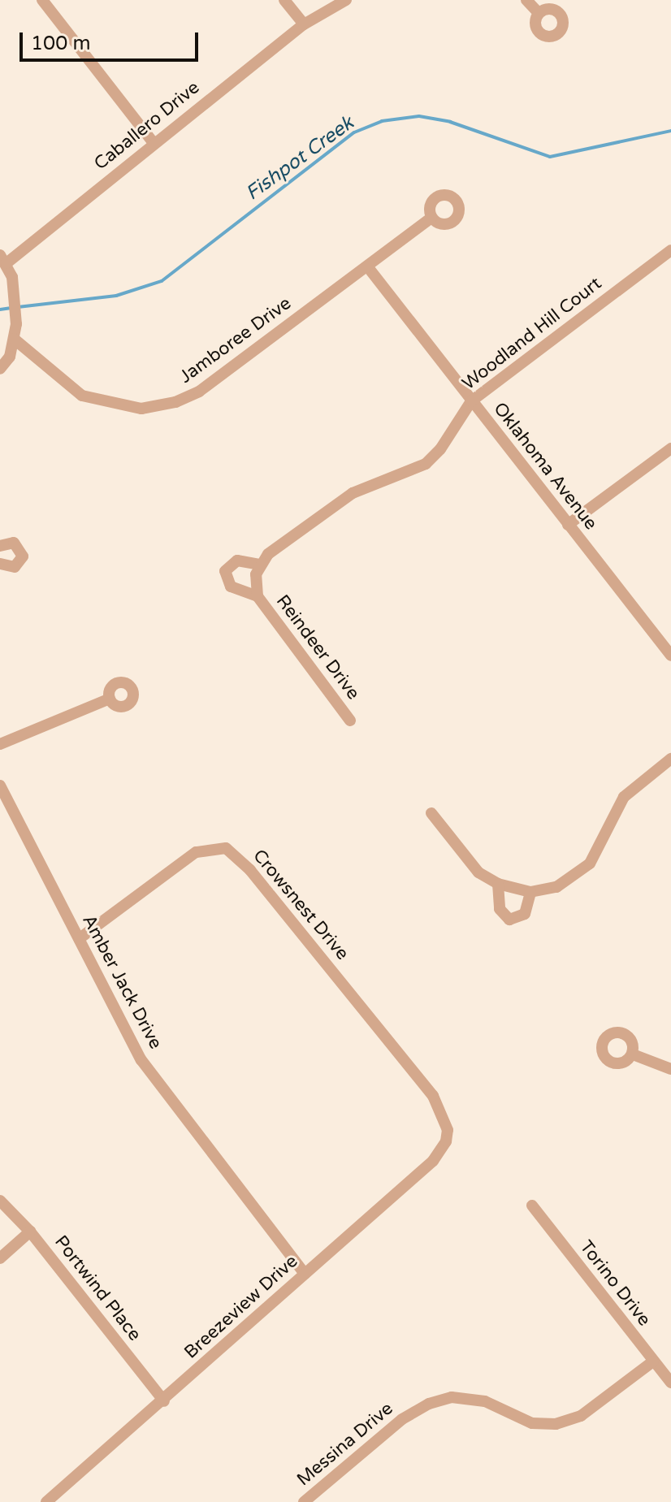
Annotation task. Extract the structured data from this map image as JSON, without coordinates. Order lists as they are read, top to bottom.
{
  "streets": {
    "street": [
      "Caballero Drive",
      "Woodland Hill Court",
      "Jamboree Drive",
      "Oklahoma Avenue",
      "Reindeer Drive",
      "Crowsnest Drive",
      "Amber Jack Drive",
      "Torino Drive",
      "Portwind Place",
      "Breezeview Drive",
      "Messina Drive"
    ]
  },
  "crossings": [
    ["Woodland Hill Court", "Oklahoma Avenue"],
    ["Jamboree Drive", "Oklahoma Avenue"],
    ["Crowsnest Drive", "Amber Jack Drive"],
    ["Crowsnest Drive", "Breezeview Drive"],
    ["Amber Jack Drive", "Breezeview Drive"],
    ["Torino Drive", "Messina Drive"],
    ["Portwind Place", "Breezeview Drive"]
  ],
  "water": ["Fishpot Creek"],
  "scale_bar": "100 m"
}
